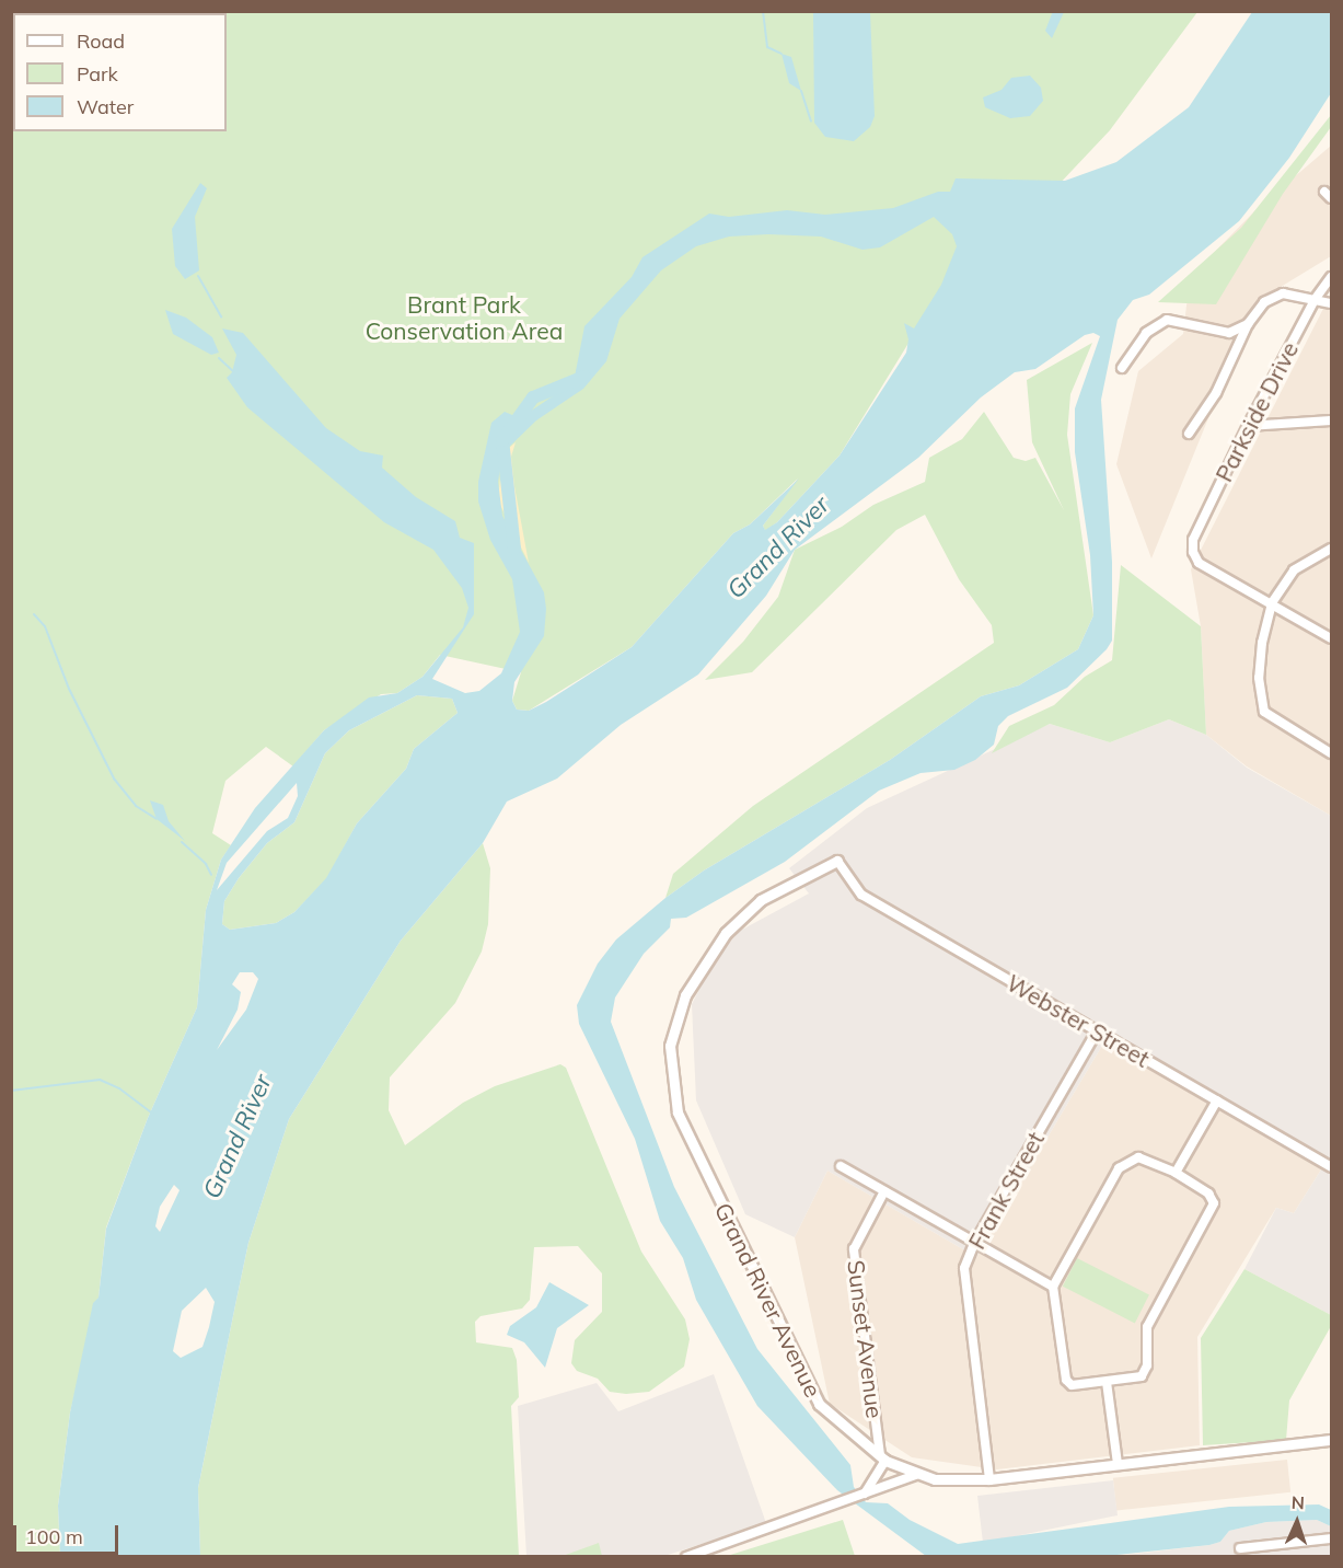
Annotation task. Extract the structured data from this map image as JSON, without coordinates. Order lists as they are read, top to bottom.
{
  "streets": {
    "street": [
      "Parkside Drive",
      "Webster Street",
      "Frank Street",
      "Grand River Avenue",
      "Sunset Avenue"
    ]
  },
  "crossings": [
    ["Webster Street", "Frank Street"],
    ["Webster Street", "Grand River Avenue"],
    ["Frank Street", "Grand River Avenue"],
    ["Grand River Avenue", "Sunset Avenue"]
  ],
  "water": ["Grand River"],
  "parks": ["Brant Park Conservation Area"],
  "legend": ["Road", "Park", "Water"],
  "scale_bar": "100 m",
  "north": "top"
}
